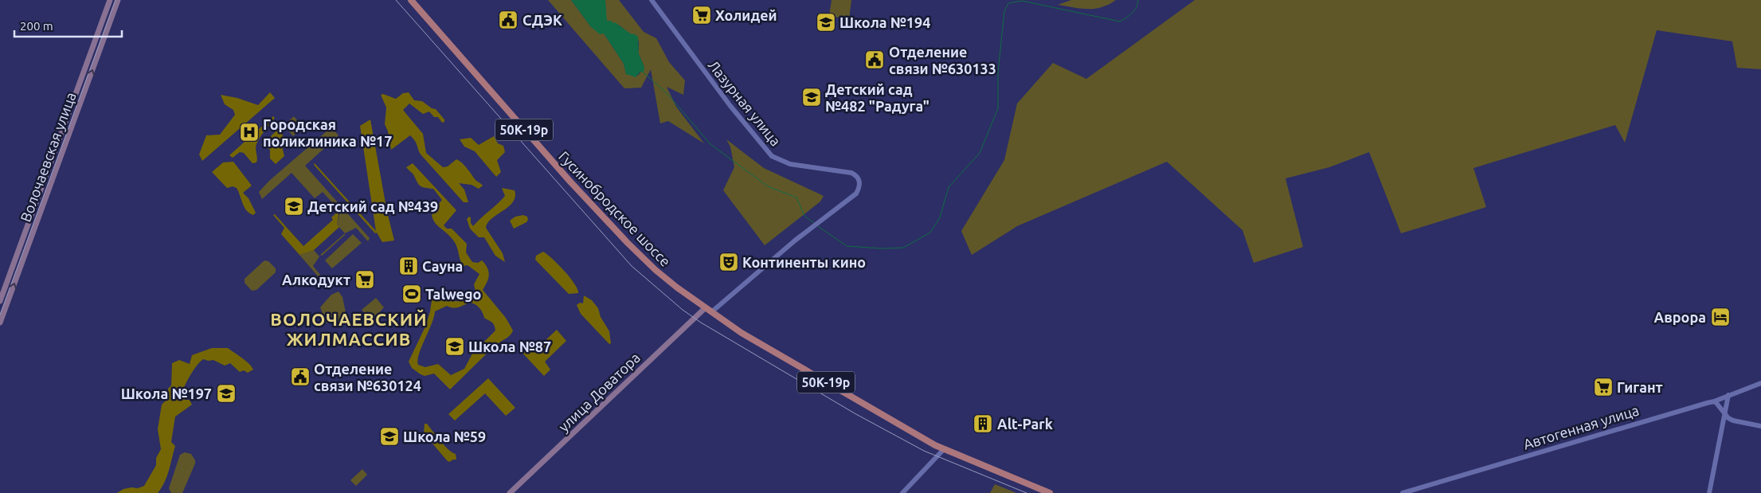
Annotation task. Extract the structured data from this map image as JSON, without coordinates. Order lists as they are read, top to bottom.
{
  "streets": {
    "main road": [
      "50К-19р",
      "Волочаевская улица",
      "Гусинобродское шоссе",
      "улица Доватора"
    ],
    "street": ["Лазурная улица", "Автогенная улица"]
  },
  "crossings": [
    ["Лазурная улица", "Гусинобродское шоссе"],
    ["Гусинобродское шоссе", "улица Доватора"]
  ],
  "districts": ["ВОЛОЧАЕВСКИЙ ЖИЛМАССИВ"],
  "places": {
    "supermarket": ["Холидей", "Алкодукт", "Гигант"],
    "public building": ["СДЭК", "Отделение связи №630133", "Отделение связи №630124"],
    "school or university": [
      "Школа №194",
      "Детский сад №482 \"Радуга\"",
      "Детский сад №439",
      "Школа №87",
      "Школа №197",
      "Школа №59"
    ],
    "hospital": ["Городская поликлиника №17"],
    "theatre": ["Континенты кино"],
    "building": ["Сауна", "Alt-Park"],
    "sports": ["Talwego"],
    "hotel": ["Аврора"]
  },
  "scale_bar": "200 m"
}
